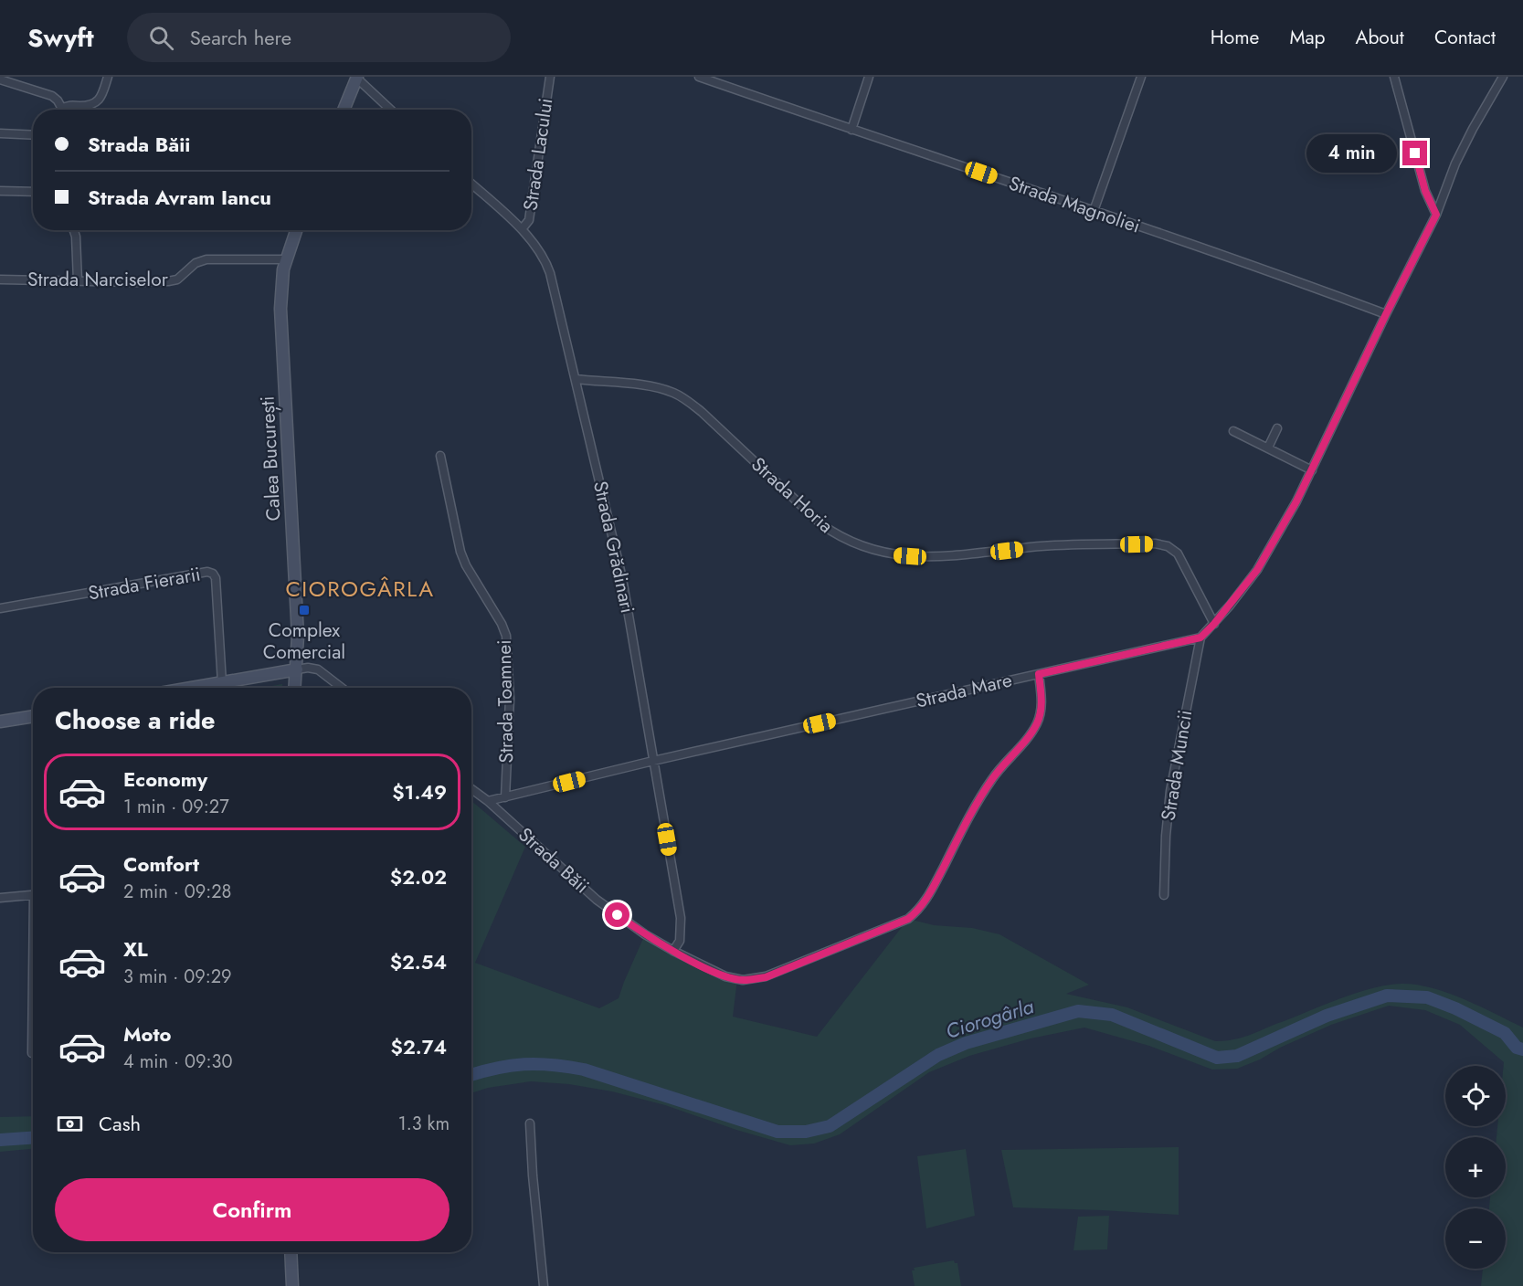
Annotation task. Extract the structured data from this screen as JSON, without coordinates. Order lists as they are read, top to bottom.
{
  "streets": {
    "main road": ["Calea București"],
    "street": [
      "Strada Lacului",
      "Strada Magnoliei",
      "Strada Narciselor",
      "Strada Horia",
      "Strada Grădinari",
      "Strada Fierarii",
      "Strada Mare",
      "Strada Toamnei",
      "Strada Muncii",
      "Strada Băii"
    ]
  },
  "crossings": [
    ["Strada Lacului", "Strada Grădinari"],
    ["Strada Narciselor", "Calea București"],
    ["Strada Horia", "Strada Grădinari"],
    ["Strada Grădinari", "Strada Mare"],
    ["Strada Grădinari", "Strada Băii"],
    ["Strada Mare", "Strada Toamnei"],
    ["Strada Mare", "Strada Muncii"],
    ["Strada Mare", "Strada Băii"]
  ],
  "districts": ["CIOROGÂRLA"],
  "water": ["Ciorogârla"],
  "places": {
    "transit": ["Complex Comercial"]
  },
  "page": {
    "header": "Swyft",
    "search": "Search here",
    "nav": [
      "Home",
      "Map",
      "About",
      "Contact"
    ],
    "banner": ["Strada Băii", "Strada Avram Iancu"],
    "bubble": "4 min",
    "heading": "Choose a ride",
    "list": [
      {
        "name": "Economy",
        "note": "1 min · 09:27",
        "value": "$1.49"
      },
      {
        "name": "Comfort",
        "note": "2 min · 09:28",
        "value": "$2.02"
      },
      {
        "name": "XL",
        "note": "3 min · 09:29",
        "value": "$2.54"
      },
      {
        "name": "Moto",
        "note": "4 min · 09:30",
        "value": "$2.74"
      }
    ],
    "map_buttons": ["+", "−"],
    "pay": ["Cash", "1.3 km"],
    "buttons": "Confirm"
  }
}
